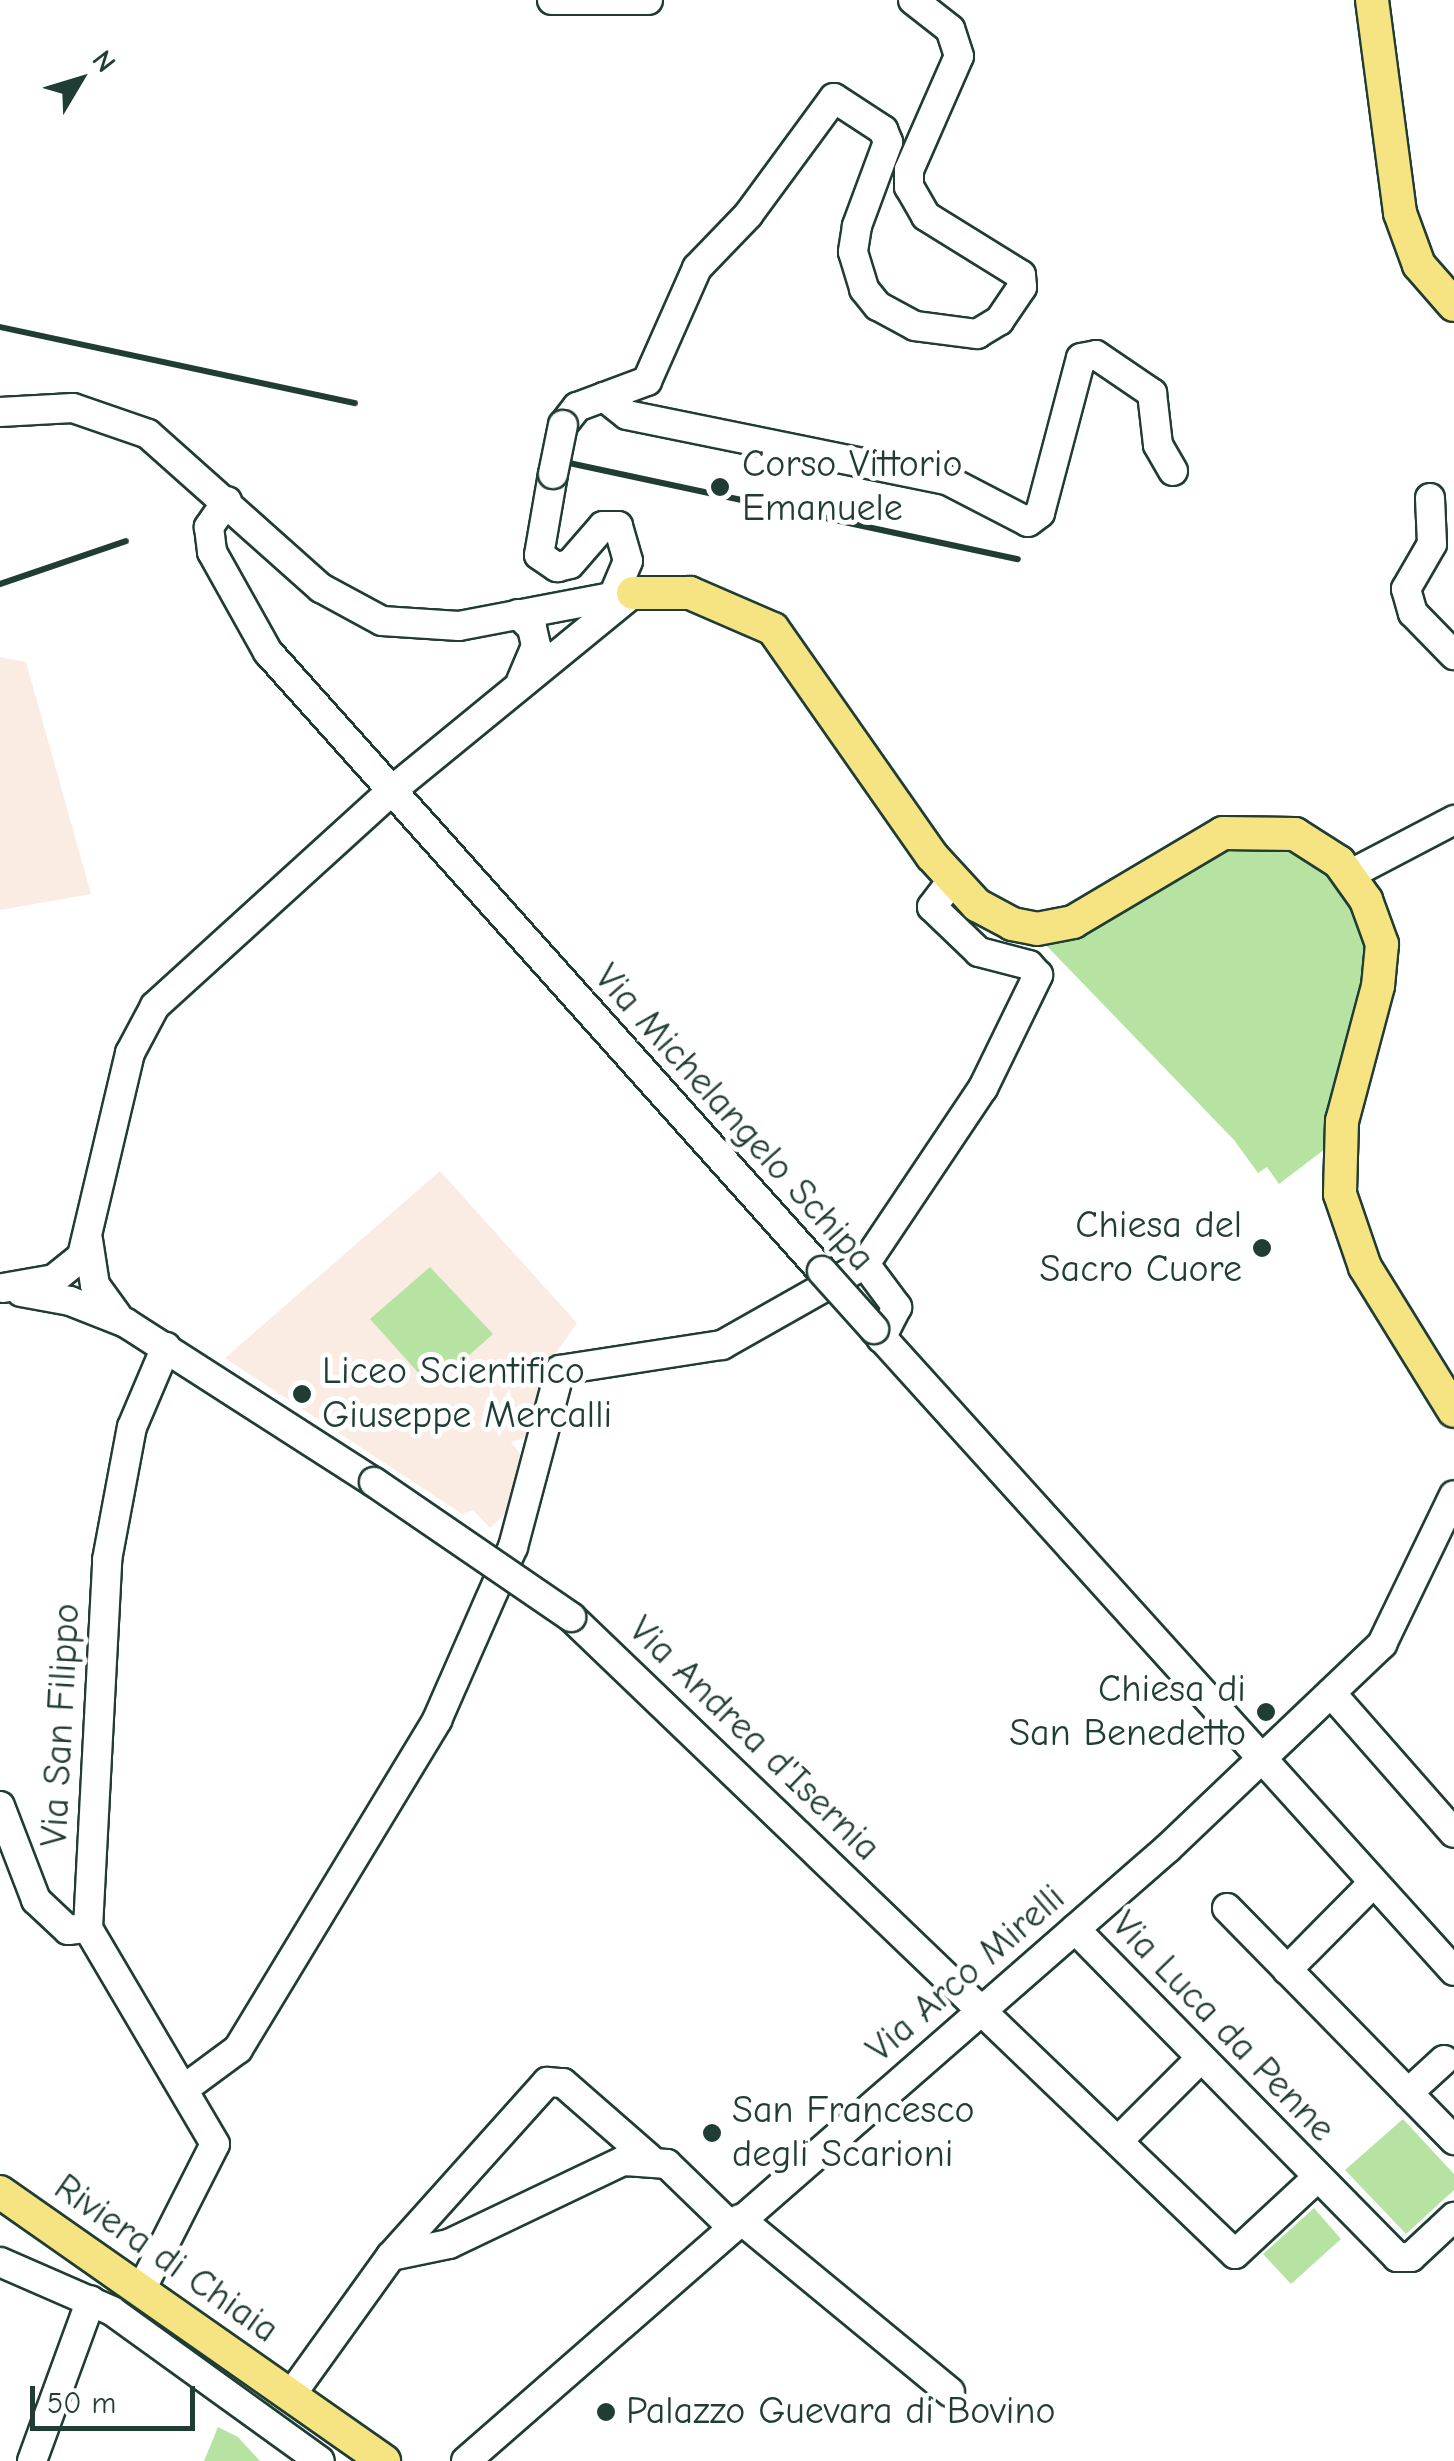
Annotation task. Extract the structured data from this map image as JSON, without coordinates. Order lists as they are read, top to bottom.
{
  "streets": {
    "main road": ["Riviera di Chiaia"],
    "street": [
      "Via Michelangelo Schipa",
      "Via San Filippo",
      "Via Andrea d'Isernia",
      "Via Arco Mirelli",
      "Via Luca da Penne"
    ]
  },
  "crossings": [
    ["Via Michelangelo Schipa", "Via Arco Mirelli"],
    ["Via San Filippo", "Via Andrea d'Isernia"],
    ["Via Andrea d'Isernia", "Via Arco Mirelli"],
    ["Via Andrea d'Isernia", "Via Luca da Penne"],
    ["Via Arco Mirelli", "Via Luca da Penne"]
  ],
  "places": [
    "Corso Vittorio Emanuele",
    "Chiesa del Sacro Cuore",
    "Liceo Scientifico Giuseppe Mercalli",
    "Chiesa di San Benedetto",
    "San Francesco degli Scarioni",
    "Palazzo Guevara di Bovino"
  ],
  "scale_bar": "50 m",
  "north": "top right"
}
